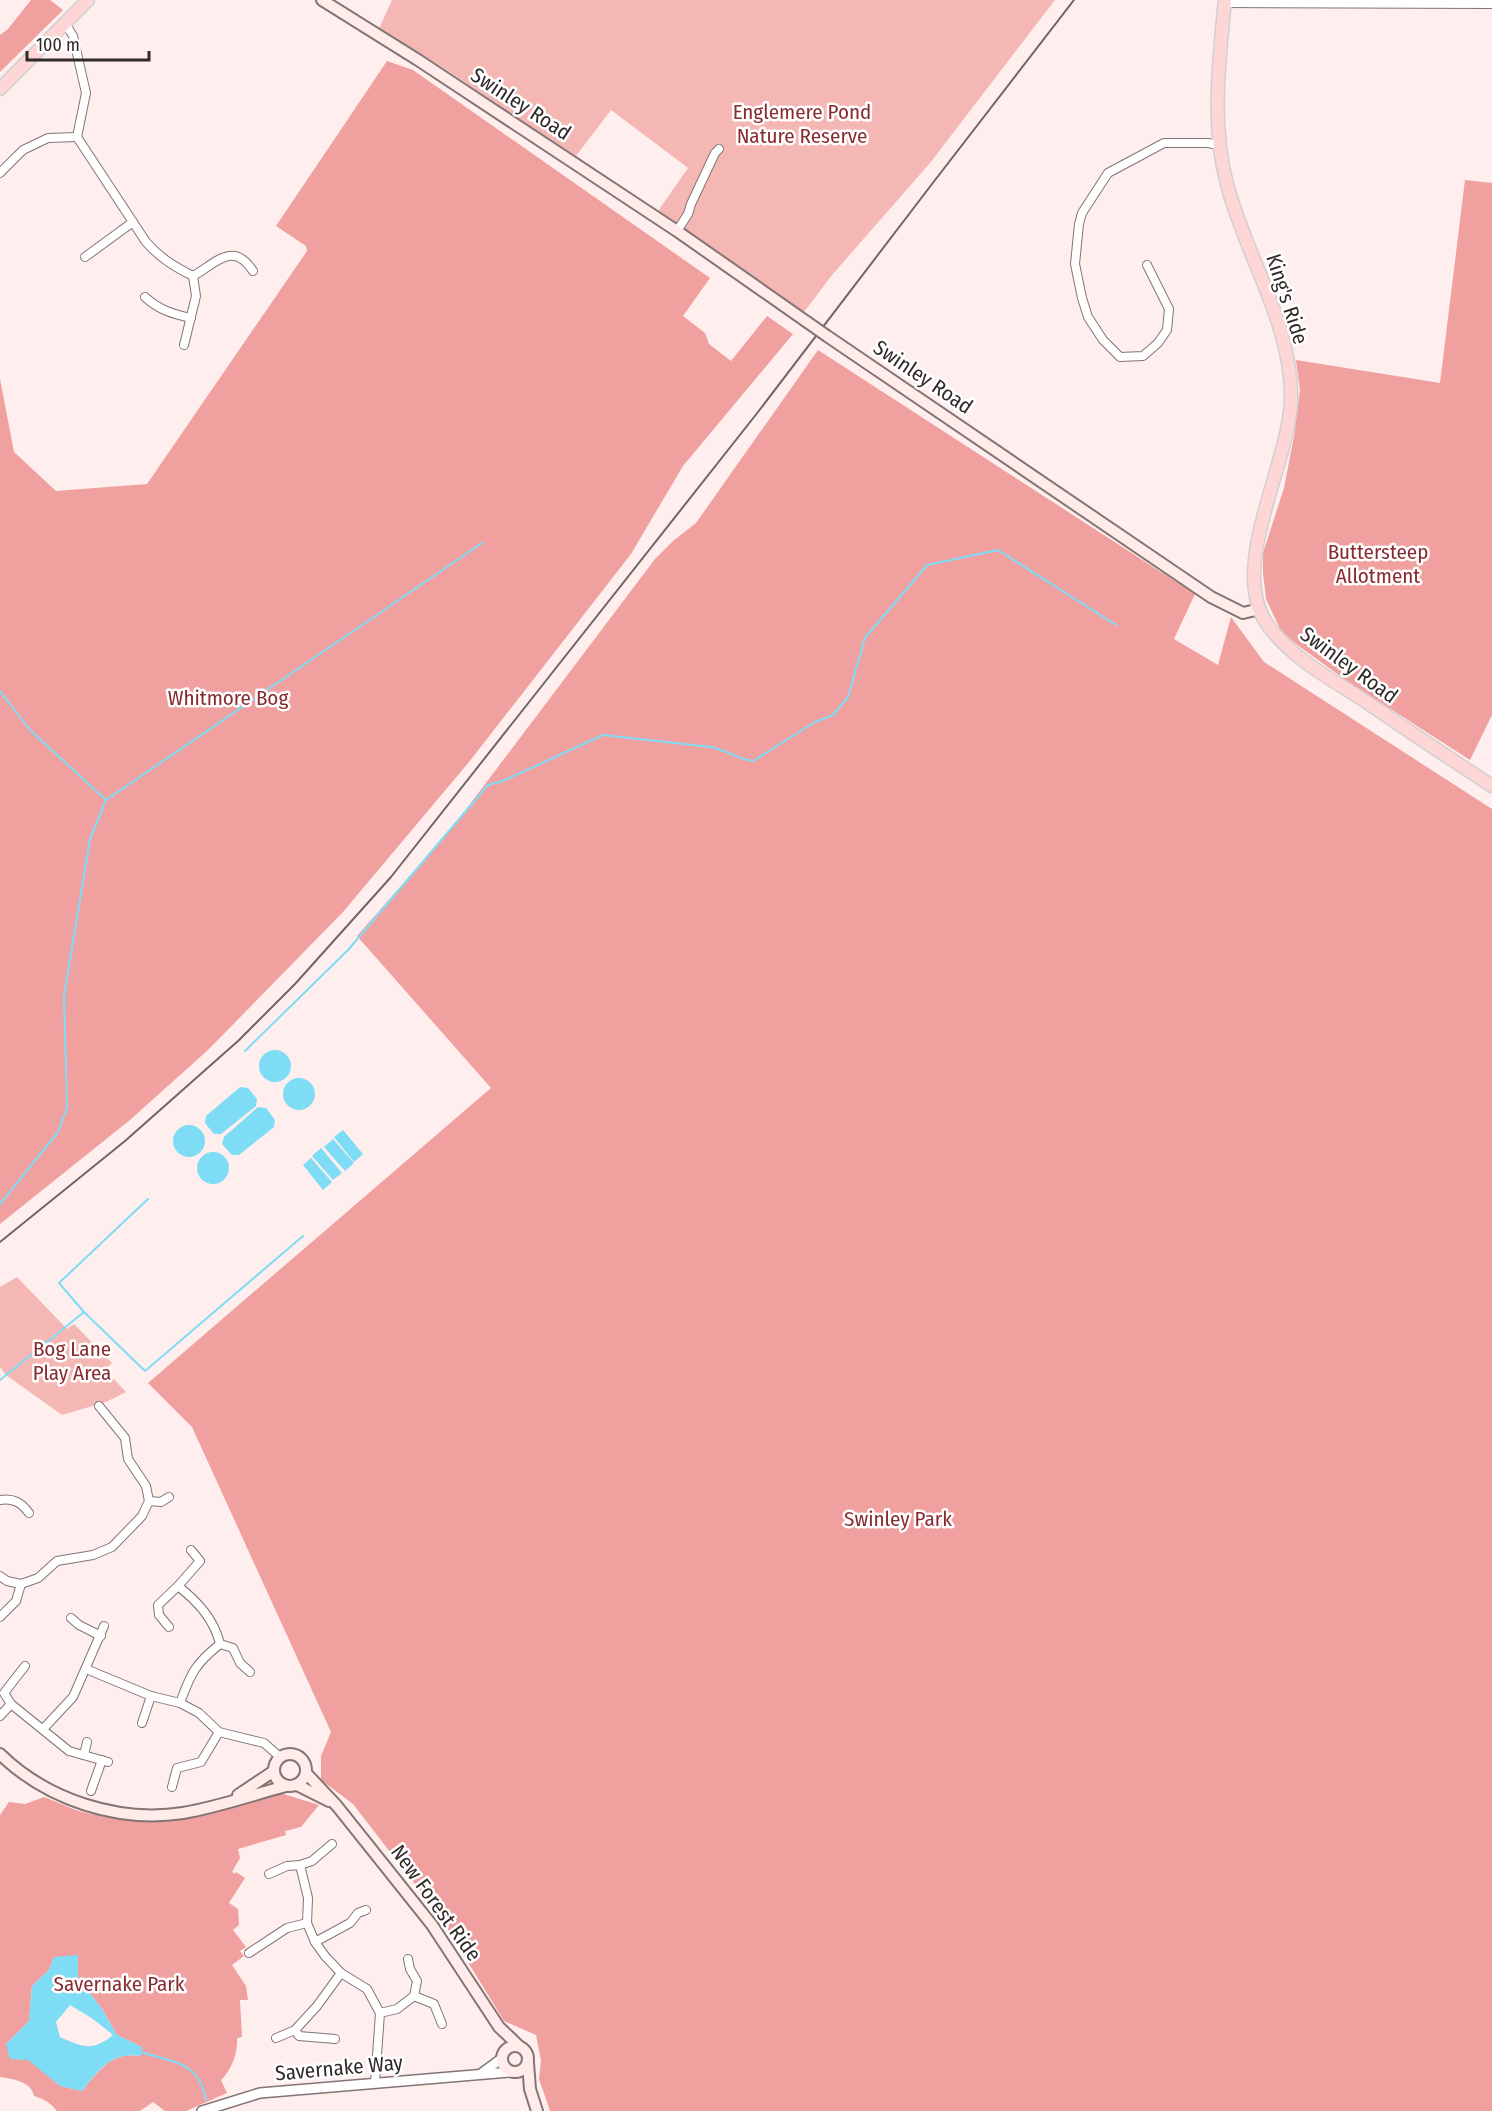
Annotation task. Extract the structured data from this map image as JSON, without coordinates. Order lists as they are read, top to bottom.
{
  "streets": {
    "main road": ["Swinley Road", "King's Ride", "New Forest Ride"],
    "street": ["Savernake Way"]
  },
  "crossings": [
    ["Swinley Road", "King's Ride"],
    ["New Forest Ride", "Savernake Way"]
  ],
  "parks": [
    "Englemere Pond Nature Reserve",
    "Buttersteep Allotment",
    "Whitmore Bog",
    "Bog Lane Play Area",
    "Swinley Park",
    "Savernake Park"
  ],
  "scale_bar": "100 m"
}
